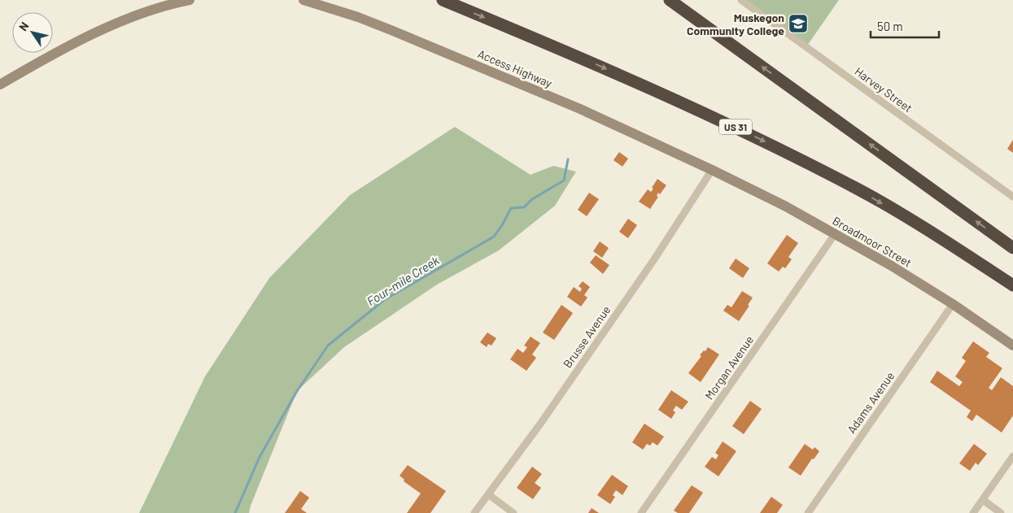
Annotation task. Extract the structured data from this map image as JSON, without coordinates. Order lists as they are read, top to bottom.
{
  "streets": {
    "highway": ["US 31"],
    "street": [
      "Access Highway",
      "Harvey Street",
      "Broadmoor Street",
      "Brusse Avenue",
      "Morgan Avenue",
      "Adams Avenue"
    ]
  },
  "crossings": [
    ["Access Highway", "Broadmoor Street"],
    ["Access Highway", "Brusse Avenue"],
    ["Broadmoor Street", "Brusse Avenue"],
    ["Broadmoor Street", "Morgan Avenue"],
    ["Broadmoor Street", "Adams Avenue"]
  ],
  "water": ["Four-mile Creek"],
  "places": {
    "school or university": ["Muskegon Community College"]
  },
  "scale_bar": "50 m",
  "north": "top left"
}
